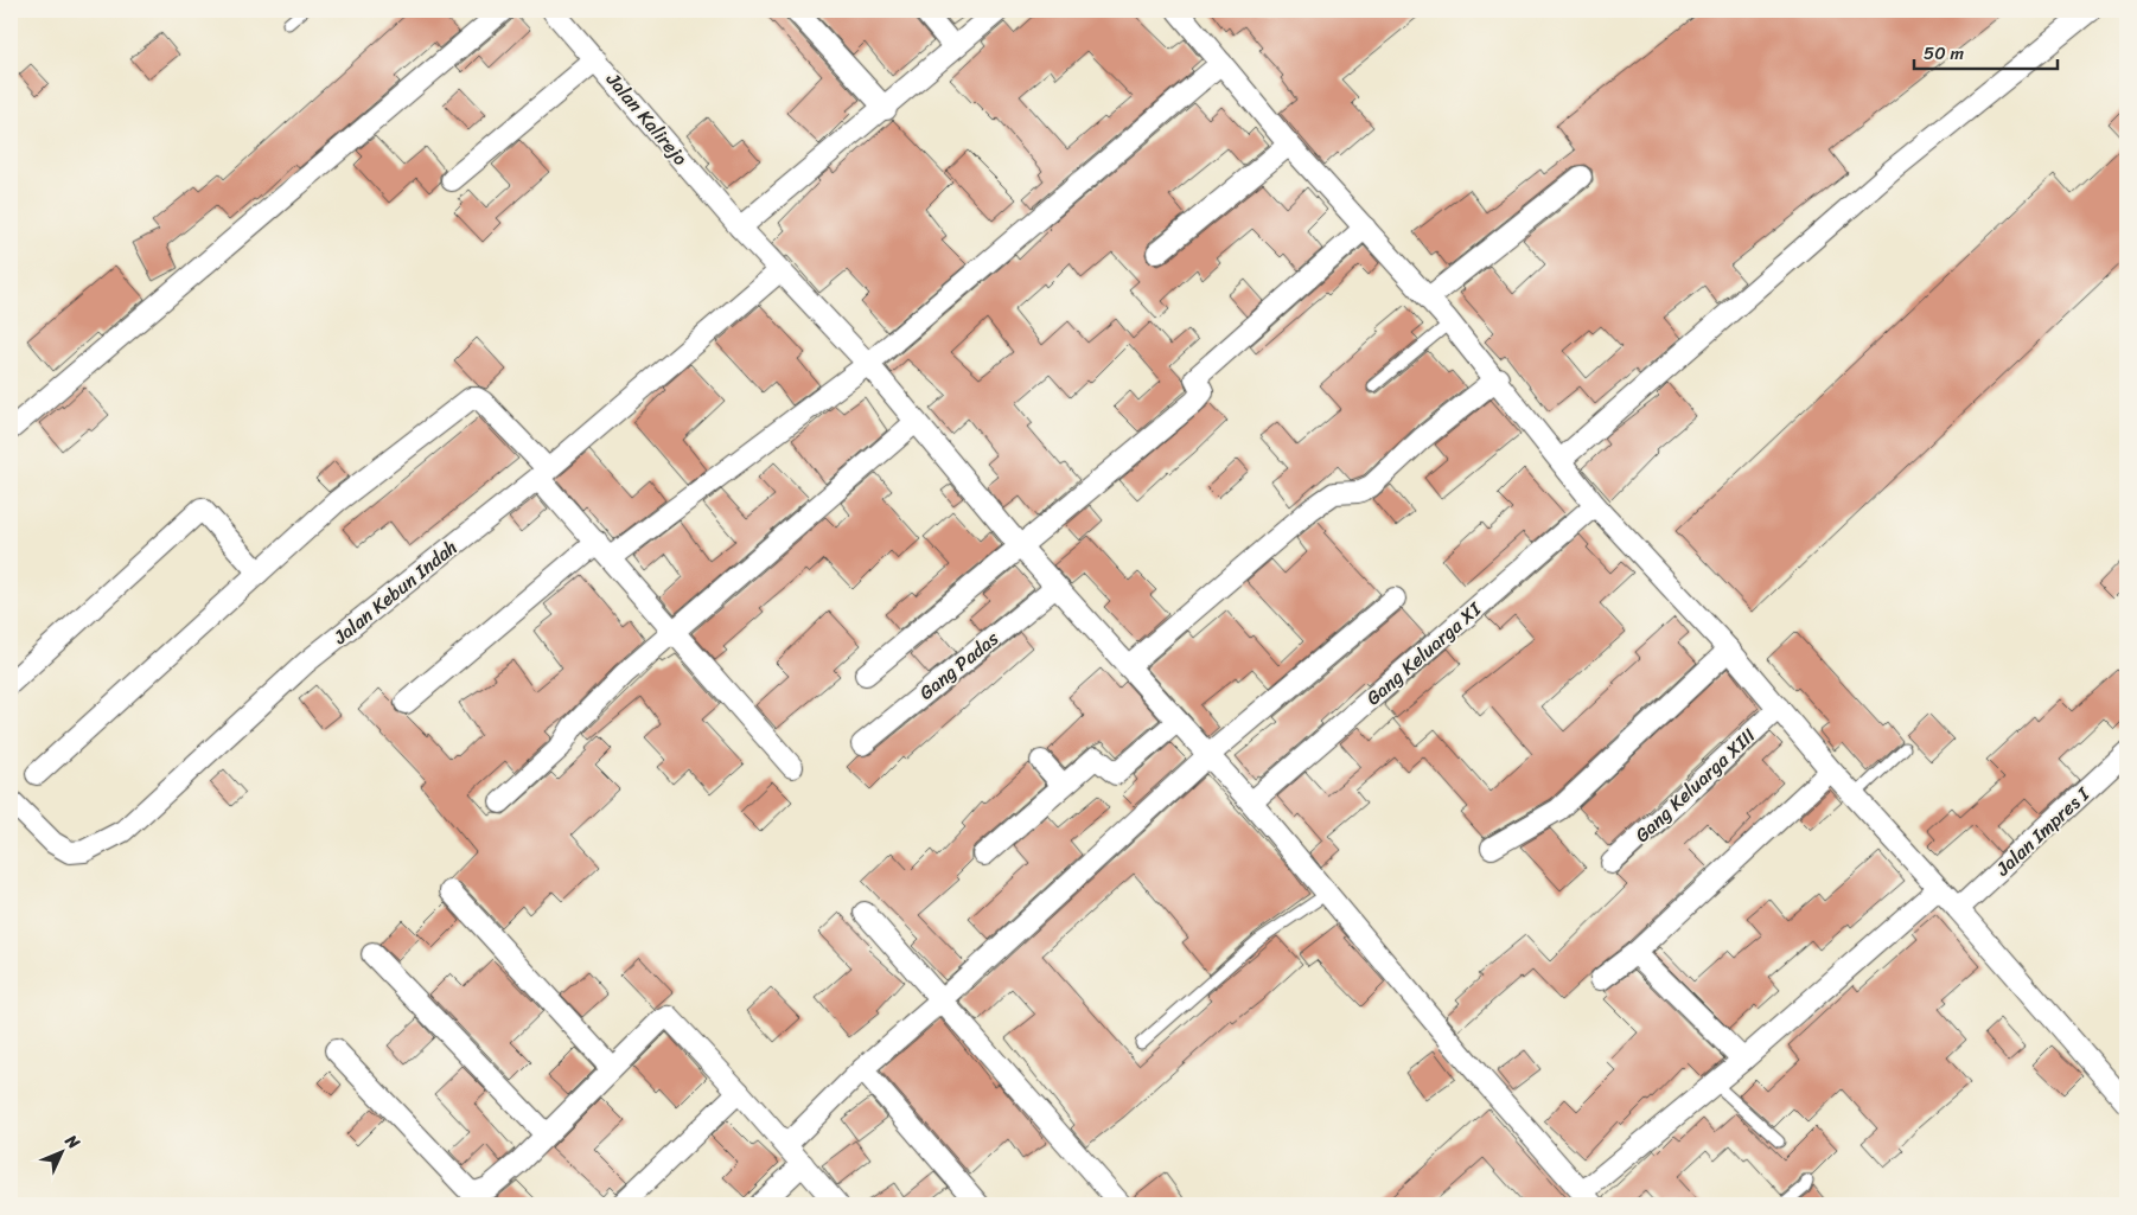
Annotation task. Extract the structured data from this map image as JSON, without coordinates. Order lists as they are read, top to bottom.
{
  "streets": {
    "street": [
      "Jalan Kalirejo",
      "Jalan Kebun Indah",
      "Gang Keluarga XI",
      "Gang Padas",
      "Gang Keluarga XIII",
      "Jalan Impres I"
    ]
  },
  "crossings": [
    ["Jalan Kalirejo", "Jalan Kebun Indah"],
    ["Jalan Kalirejo", "Gang Keluarga XI"],
    ["Jalan Kalirejo", "Gang Padas"]
  ],
  "scale_bar": "50 m",
  "north": "top right"
}
